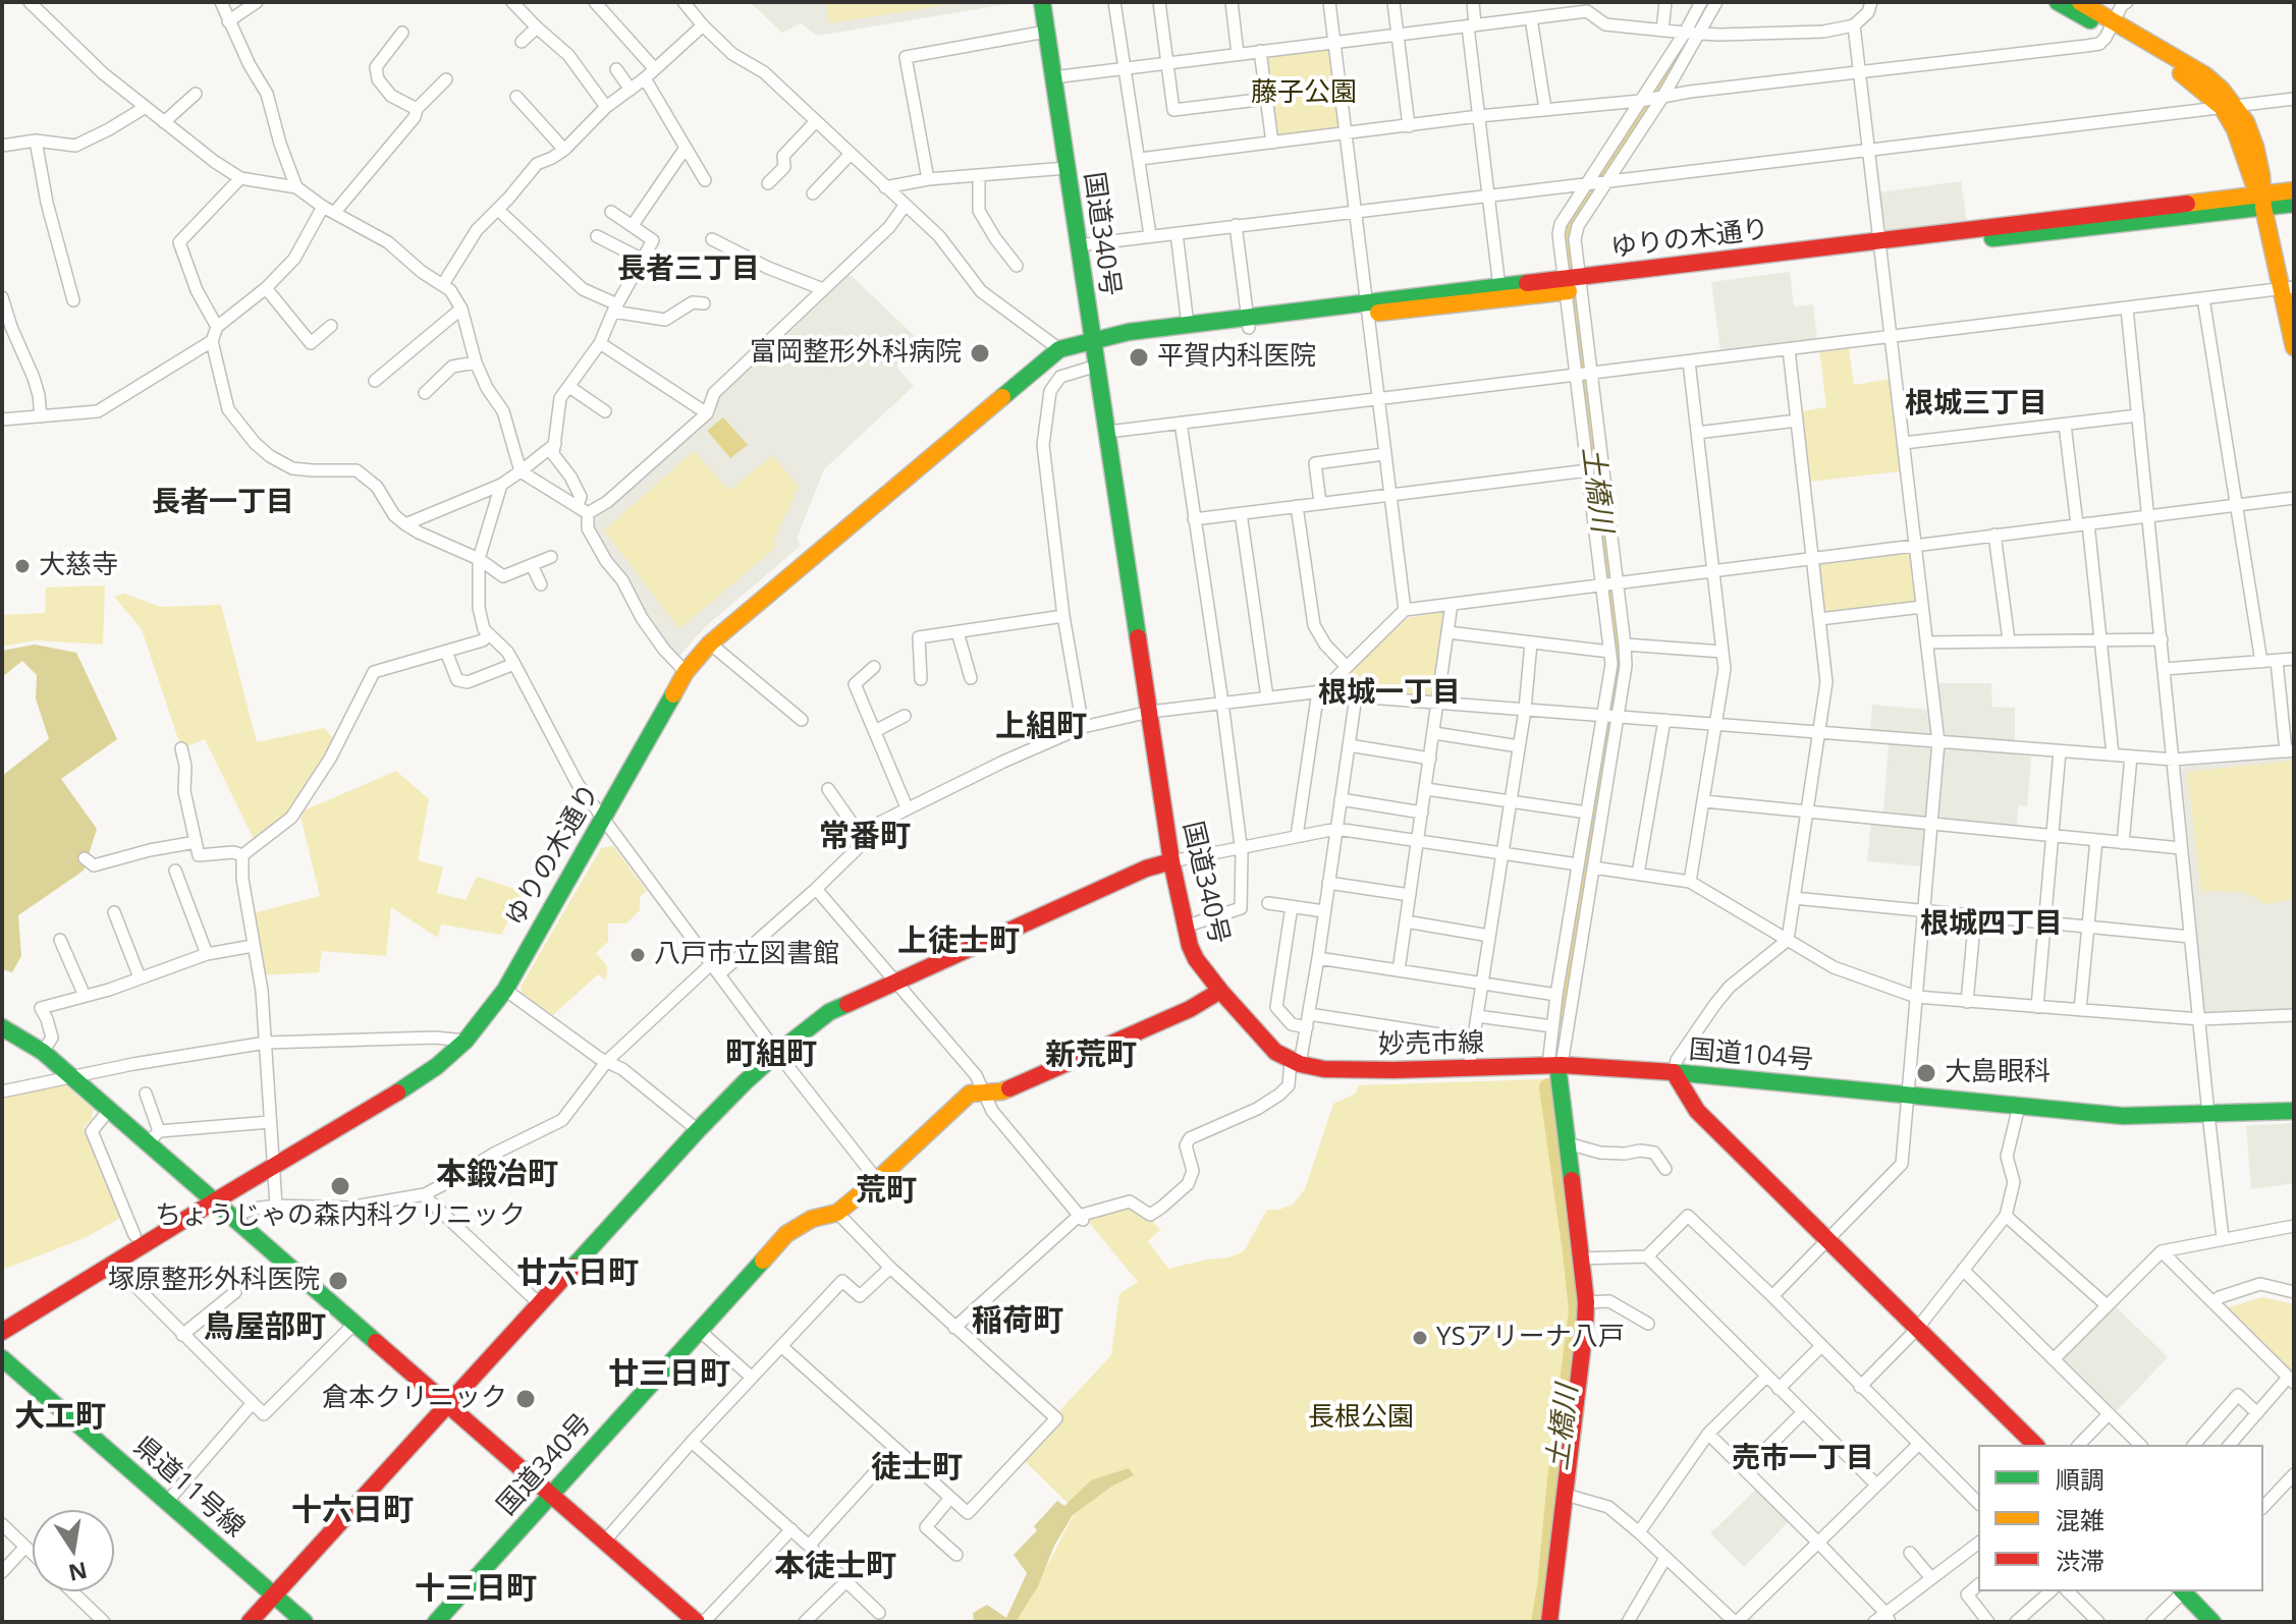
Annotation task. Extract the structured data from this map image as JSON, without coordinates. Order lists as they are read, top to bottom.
{
  "streets": {
    "main road": [
      "国道340号",
      "ゆりの木通り",
      "妙売市線",
      "国道104号",
      "県道11号線"
    ]
  },
  "crossings": [
    ["国道340号", "ゆりの木通り"],
    ["妙売市線", "国道104号"]
  ],
  "districts": [
    "長者三丁目",
    "根城三丁目",
    "長者一丁目",
    "根城一丁目",
    "上組町",
    "常番町",
    "根城四丁目",
    "上徒士町",
    "町組町",
    "新荒町",
    "本鍛冶町",
    "荒町",
    "廿六日町",
    "稲荷町",
    "鳥屋部町",
    "廿三日町",
    "大工町",
    "売市一丁目",
    "徒士町",
    "十六日町",
    "本徒士町",
    "十三日町"
  ],
  "water": ["土橋川"],
  "parks": ["藤子公園", "長根公園"],
  "places": [
    "富岡整形外科病院",
    "平賀内科医院",
    "大慈寺",
    "八戸市立図書館",
    "大島眼科",
    "ちょうじゃの森内科クリニック",
    "塚原整形外科医院",
    "YSアリーナ八戸",
    "倉本クリニック"
  ],
  "legend": ["順調", "混雑", "渋滞"],
  "north": "bottom"
}
